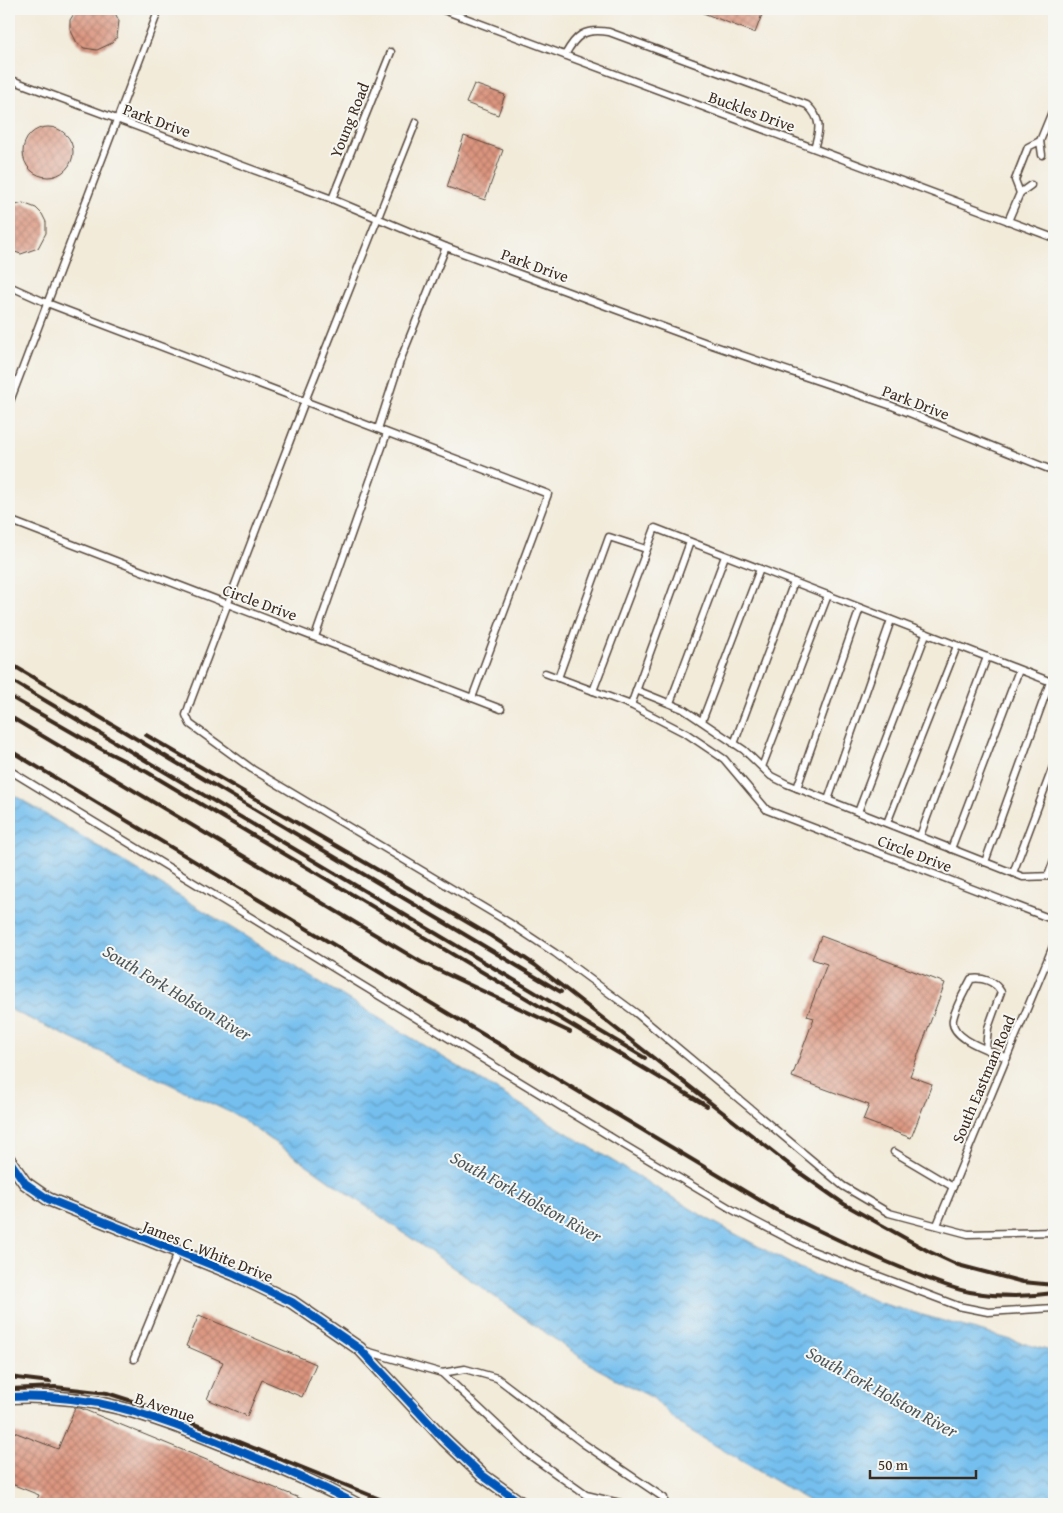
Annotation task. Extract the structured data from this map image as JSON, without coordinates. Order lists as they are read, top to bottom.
{
  "streets": {
    "street": ["James C. White Drive", "B Avenue"],
    "lane": [
      "Buckles Drive",
      "Park Drive",
      "Young Road",
      "Circle Drive",
      "South Eastman Road"
    ]
  },
  "crossings": [
    ["Park Drive", "Young Road"]
  ],
  "water": ["South Fork Holston River"],
  "scale_bar": "50 m"
}
